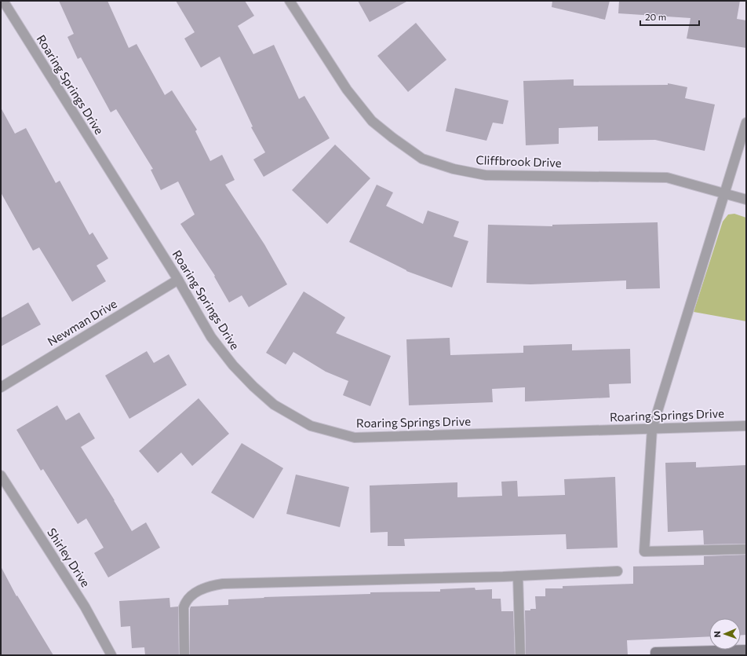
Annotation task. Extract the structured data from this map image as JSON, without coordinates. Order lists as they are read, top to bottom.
{
  "streets": {
    "street": [
      "Roaring Springs Drive",
      "Cliffbrook Drive",
      "Newman Drive",
      "Shirley Drive"
    ]
  },
  "crossings": [
    ["Roaring Springs Drive", "Newman Drive"]
  ],
  "scale_bar": "20 m",
  "north": "left"
}
